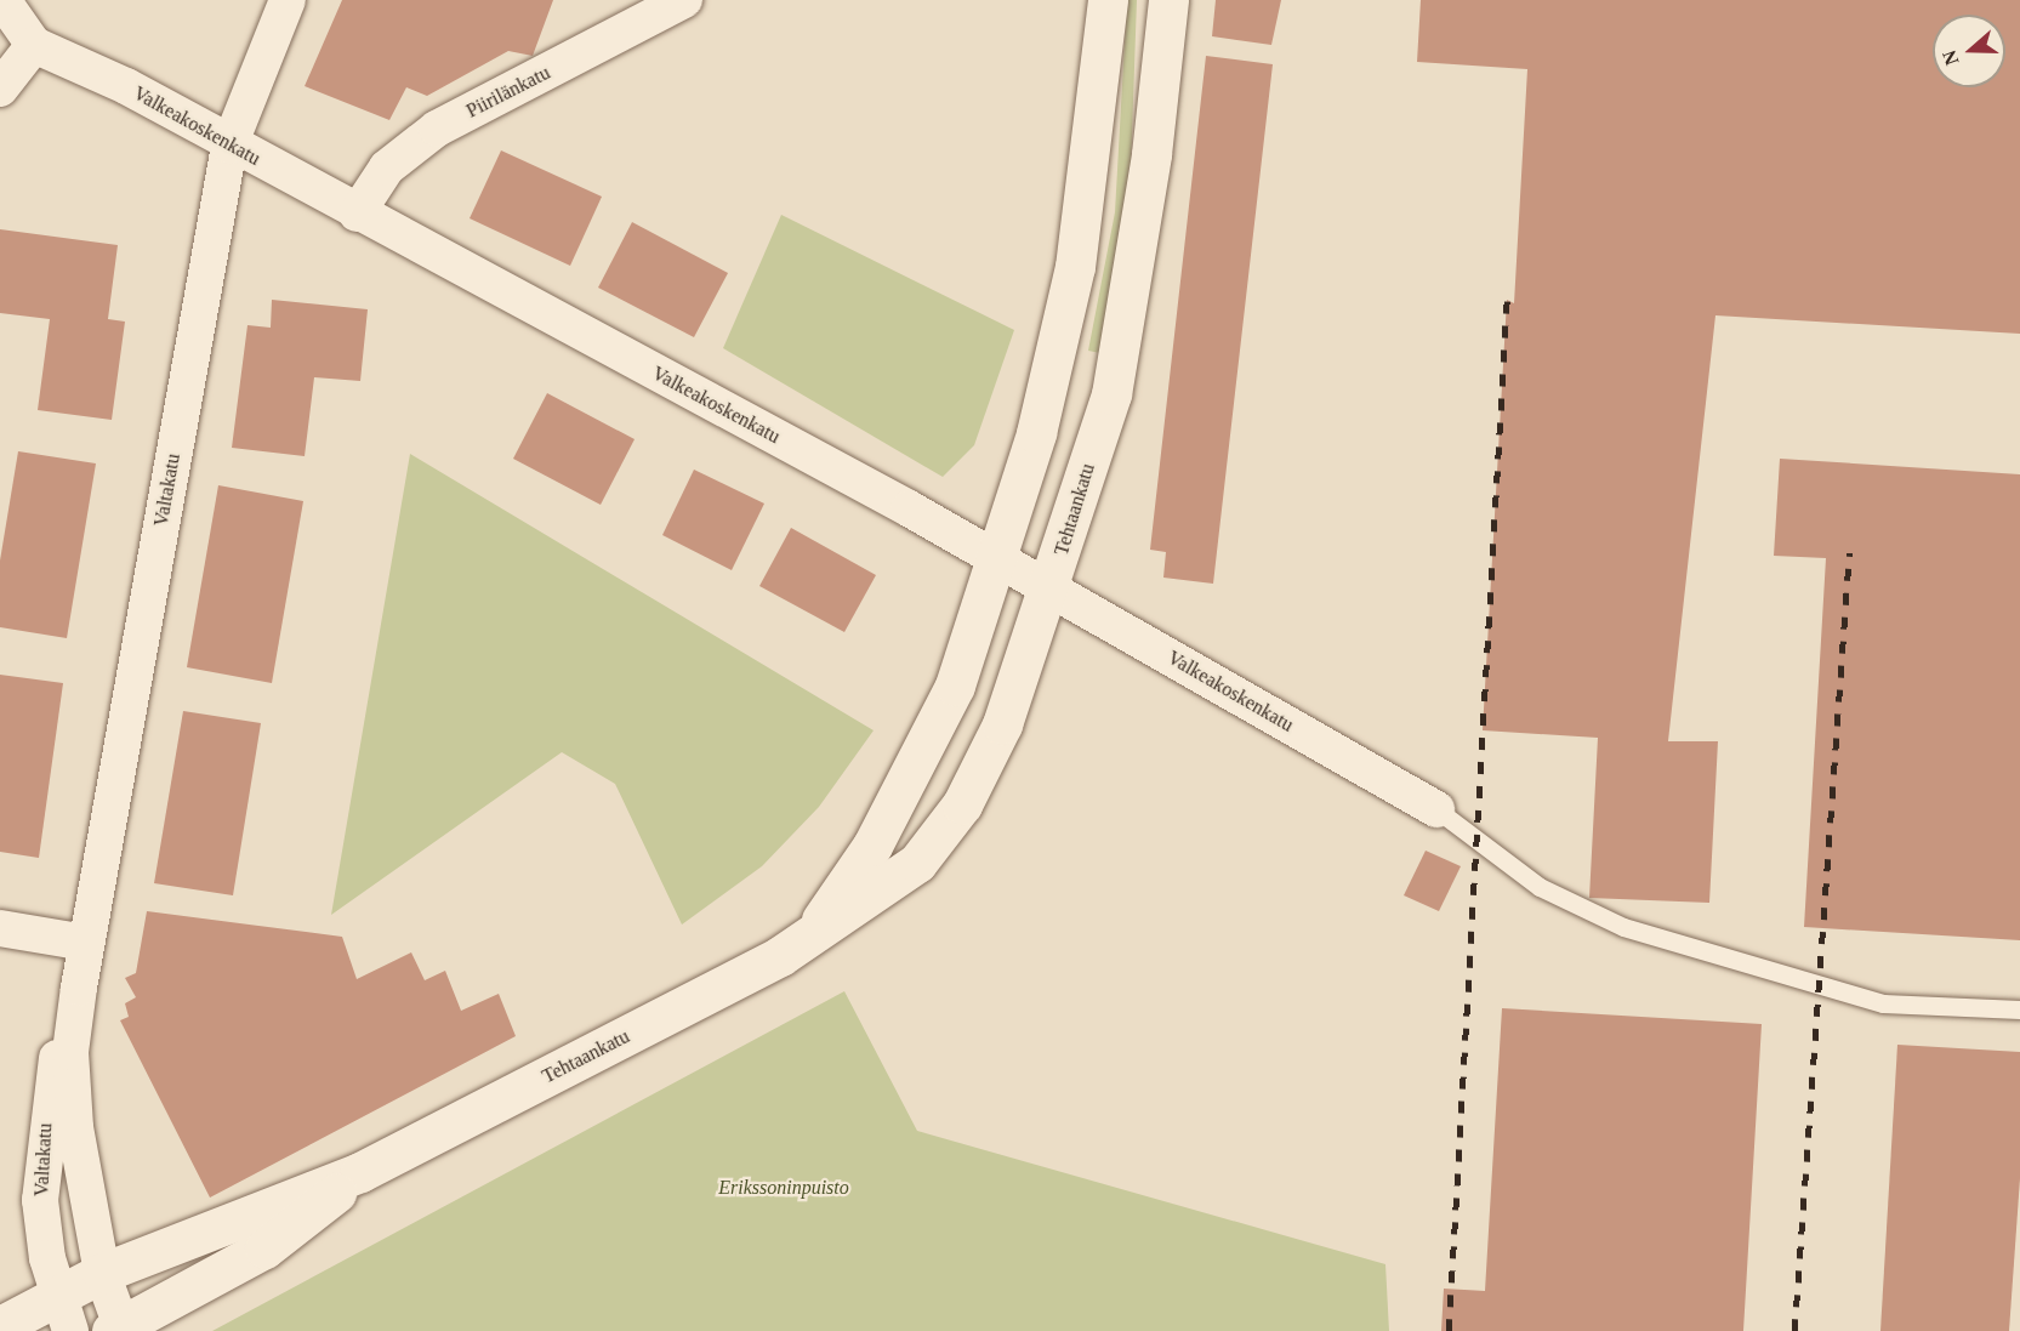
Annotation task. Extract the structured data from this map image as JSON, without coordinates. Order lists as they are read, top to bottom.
{
  "streets": {
    "main road": ["Tehtaankatu"],
    "street": ["Piirilänkatu", "Valkeakoskenkatu", "Valtakatu"]
  },
  "crossings": [
    ["Piirilänkatu", "Valkeakoskenkatu"],
    ["Valkeakoskenkatu", "Valtakatu"],
    ["Valkeakoskenkatu", "Tehtaankatu"],
    ["Valtakatu", "Tehtaankatu"]
  ],
  "parks": ["Erikssoninpuisto"],
  "north": "left"
}
